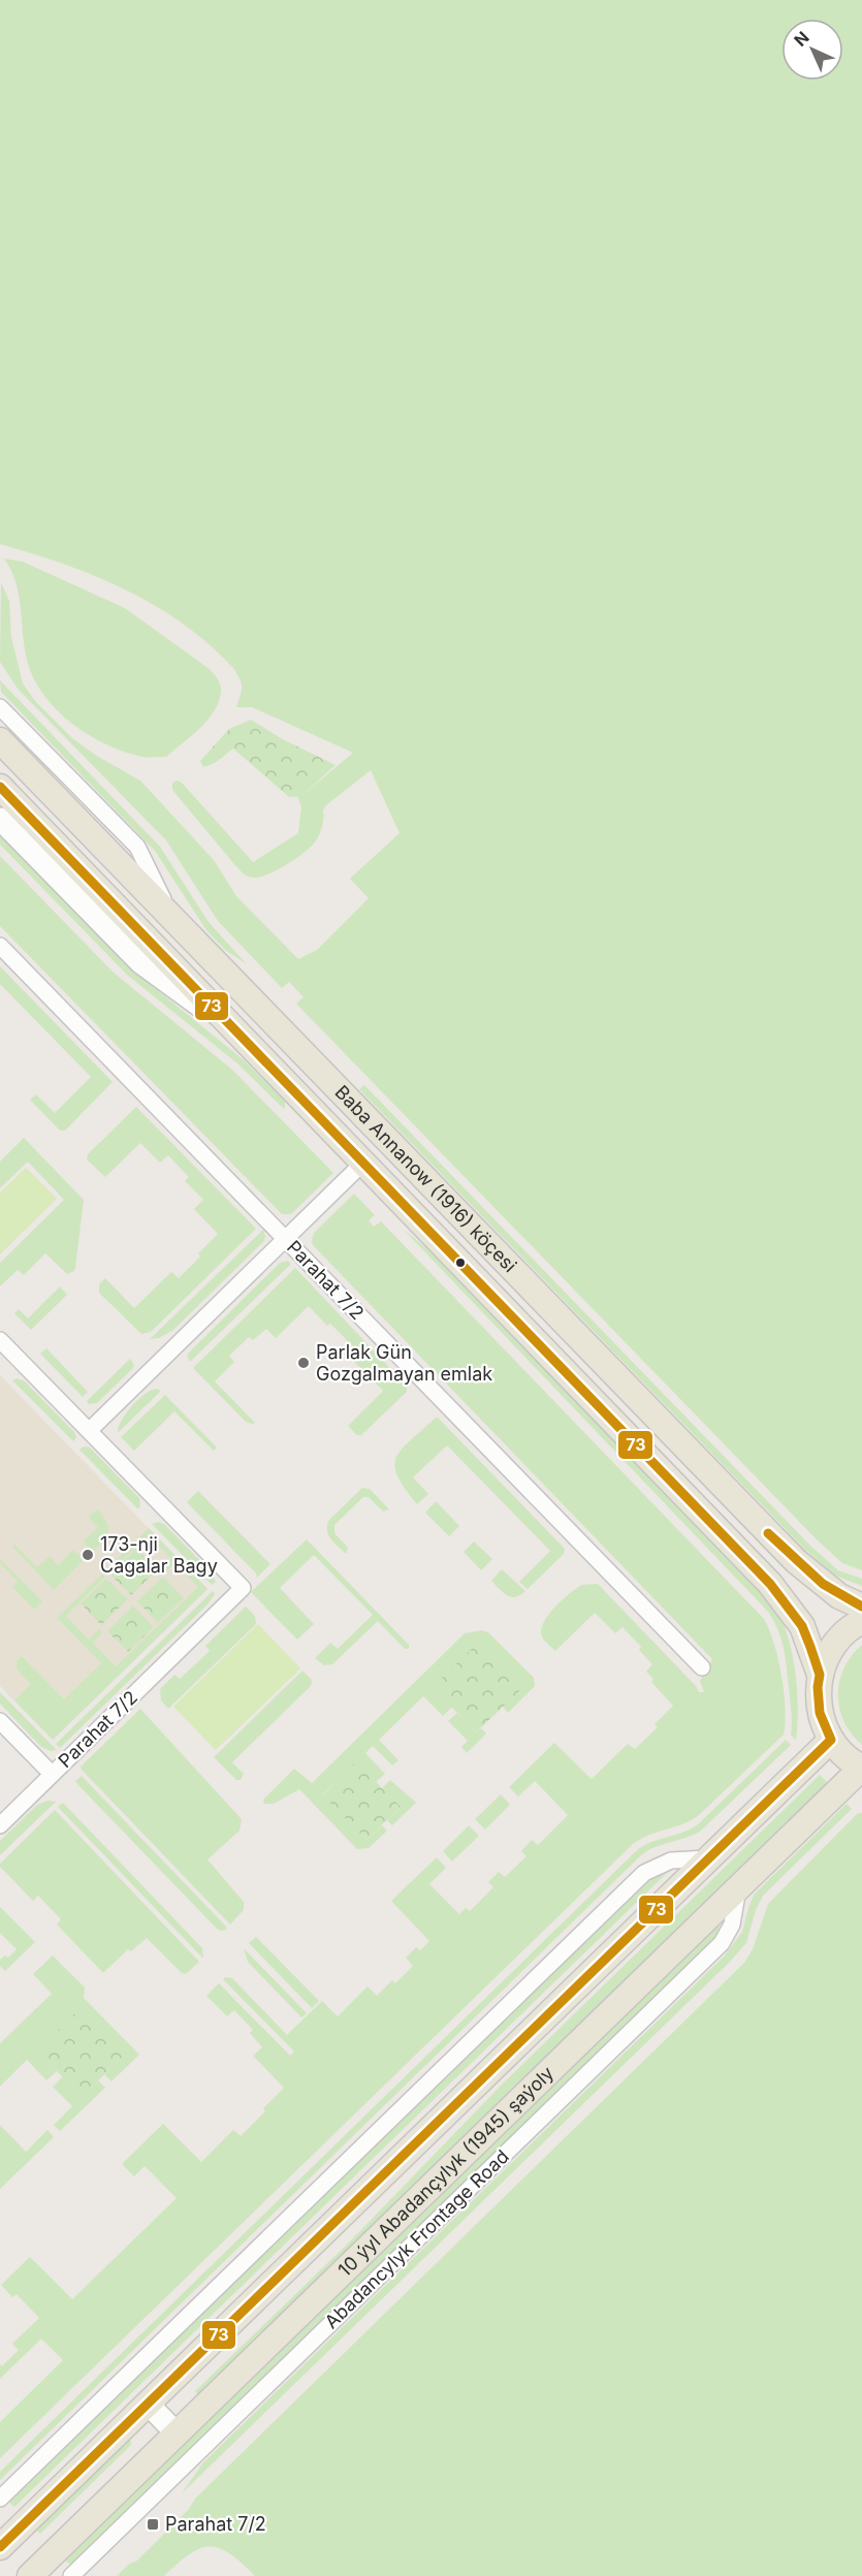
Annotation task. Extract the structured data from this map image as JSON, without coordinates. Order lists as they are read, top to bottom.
{
  "streets": {
    "main road": ["Baba Annanow (1916) köçesi", "10 ýyl Abadançylyk (1945) şaýoly"],
    "street": ["Parahat 7/2", "Abadancylyk Frontage Road"]
  },
  "crossings": [
    ["10 ýyl Abadançylyk (1945) şaýoly", "Abadancylyk Frontage Road"]
  ],
  "places": {
    "other": ["Parlak Gün Gozgalmayan emlak", "173-nji Cagalar Bagy"],
    "transit": ["Parahat 7/2"]
  },
  "lines": ["transit line 73"],
  "north": "top left"
}
